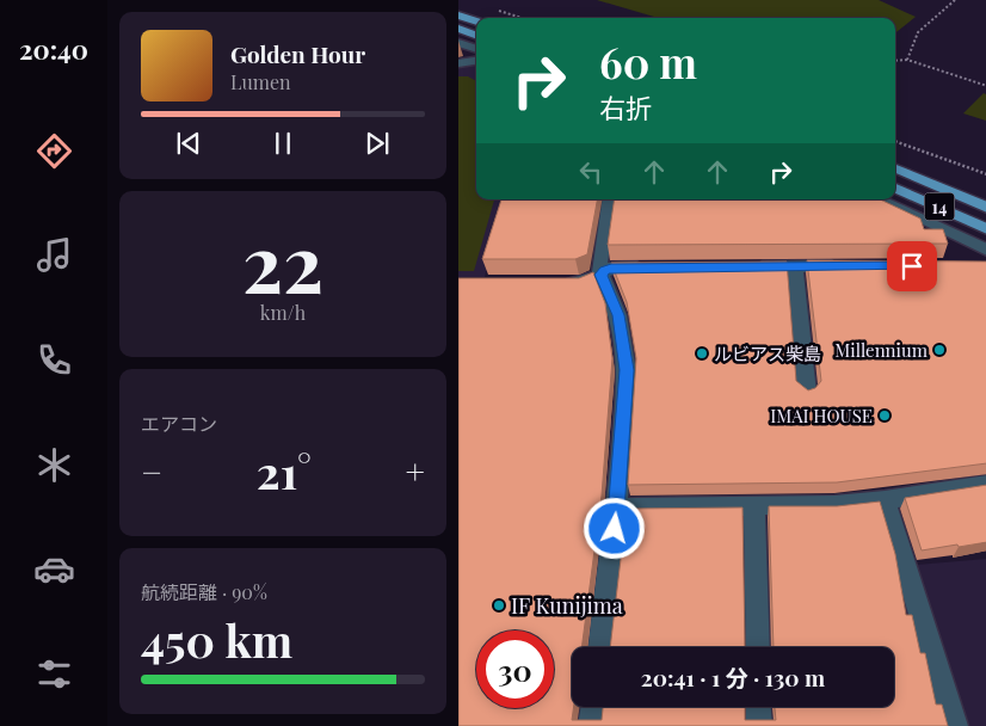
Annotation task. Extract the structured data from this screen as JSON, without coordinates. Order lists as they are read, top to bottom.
{
  "streets": {
    "main road": ["14"]
  },
  "places": [
    "Millennium",
    "ルビアス柴島",
    "IMAI HOUSE",
    "IF Kunijima"
  ],
  "page": {
    "tabs": "20:40",
    "turn": ["60 m", "右折"],
    "song": ["Golden Hour", "Lumen"],
    "tile": [
      ["22", "km/h"],
      "エアコン",
      ["航続距離 · 90%", "450 km"]
    ],
    "heat": ["−", "21°", "+"],
    "limit": "30",
    "trip": "20:41 · 1 分 · 130 m"
  }
}
